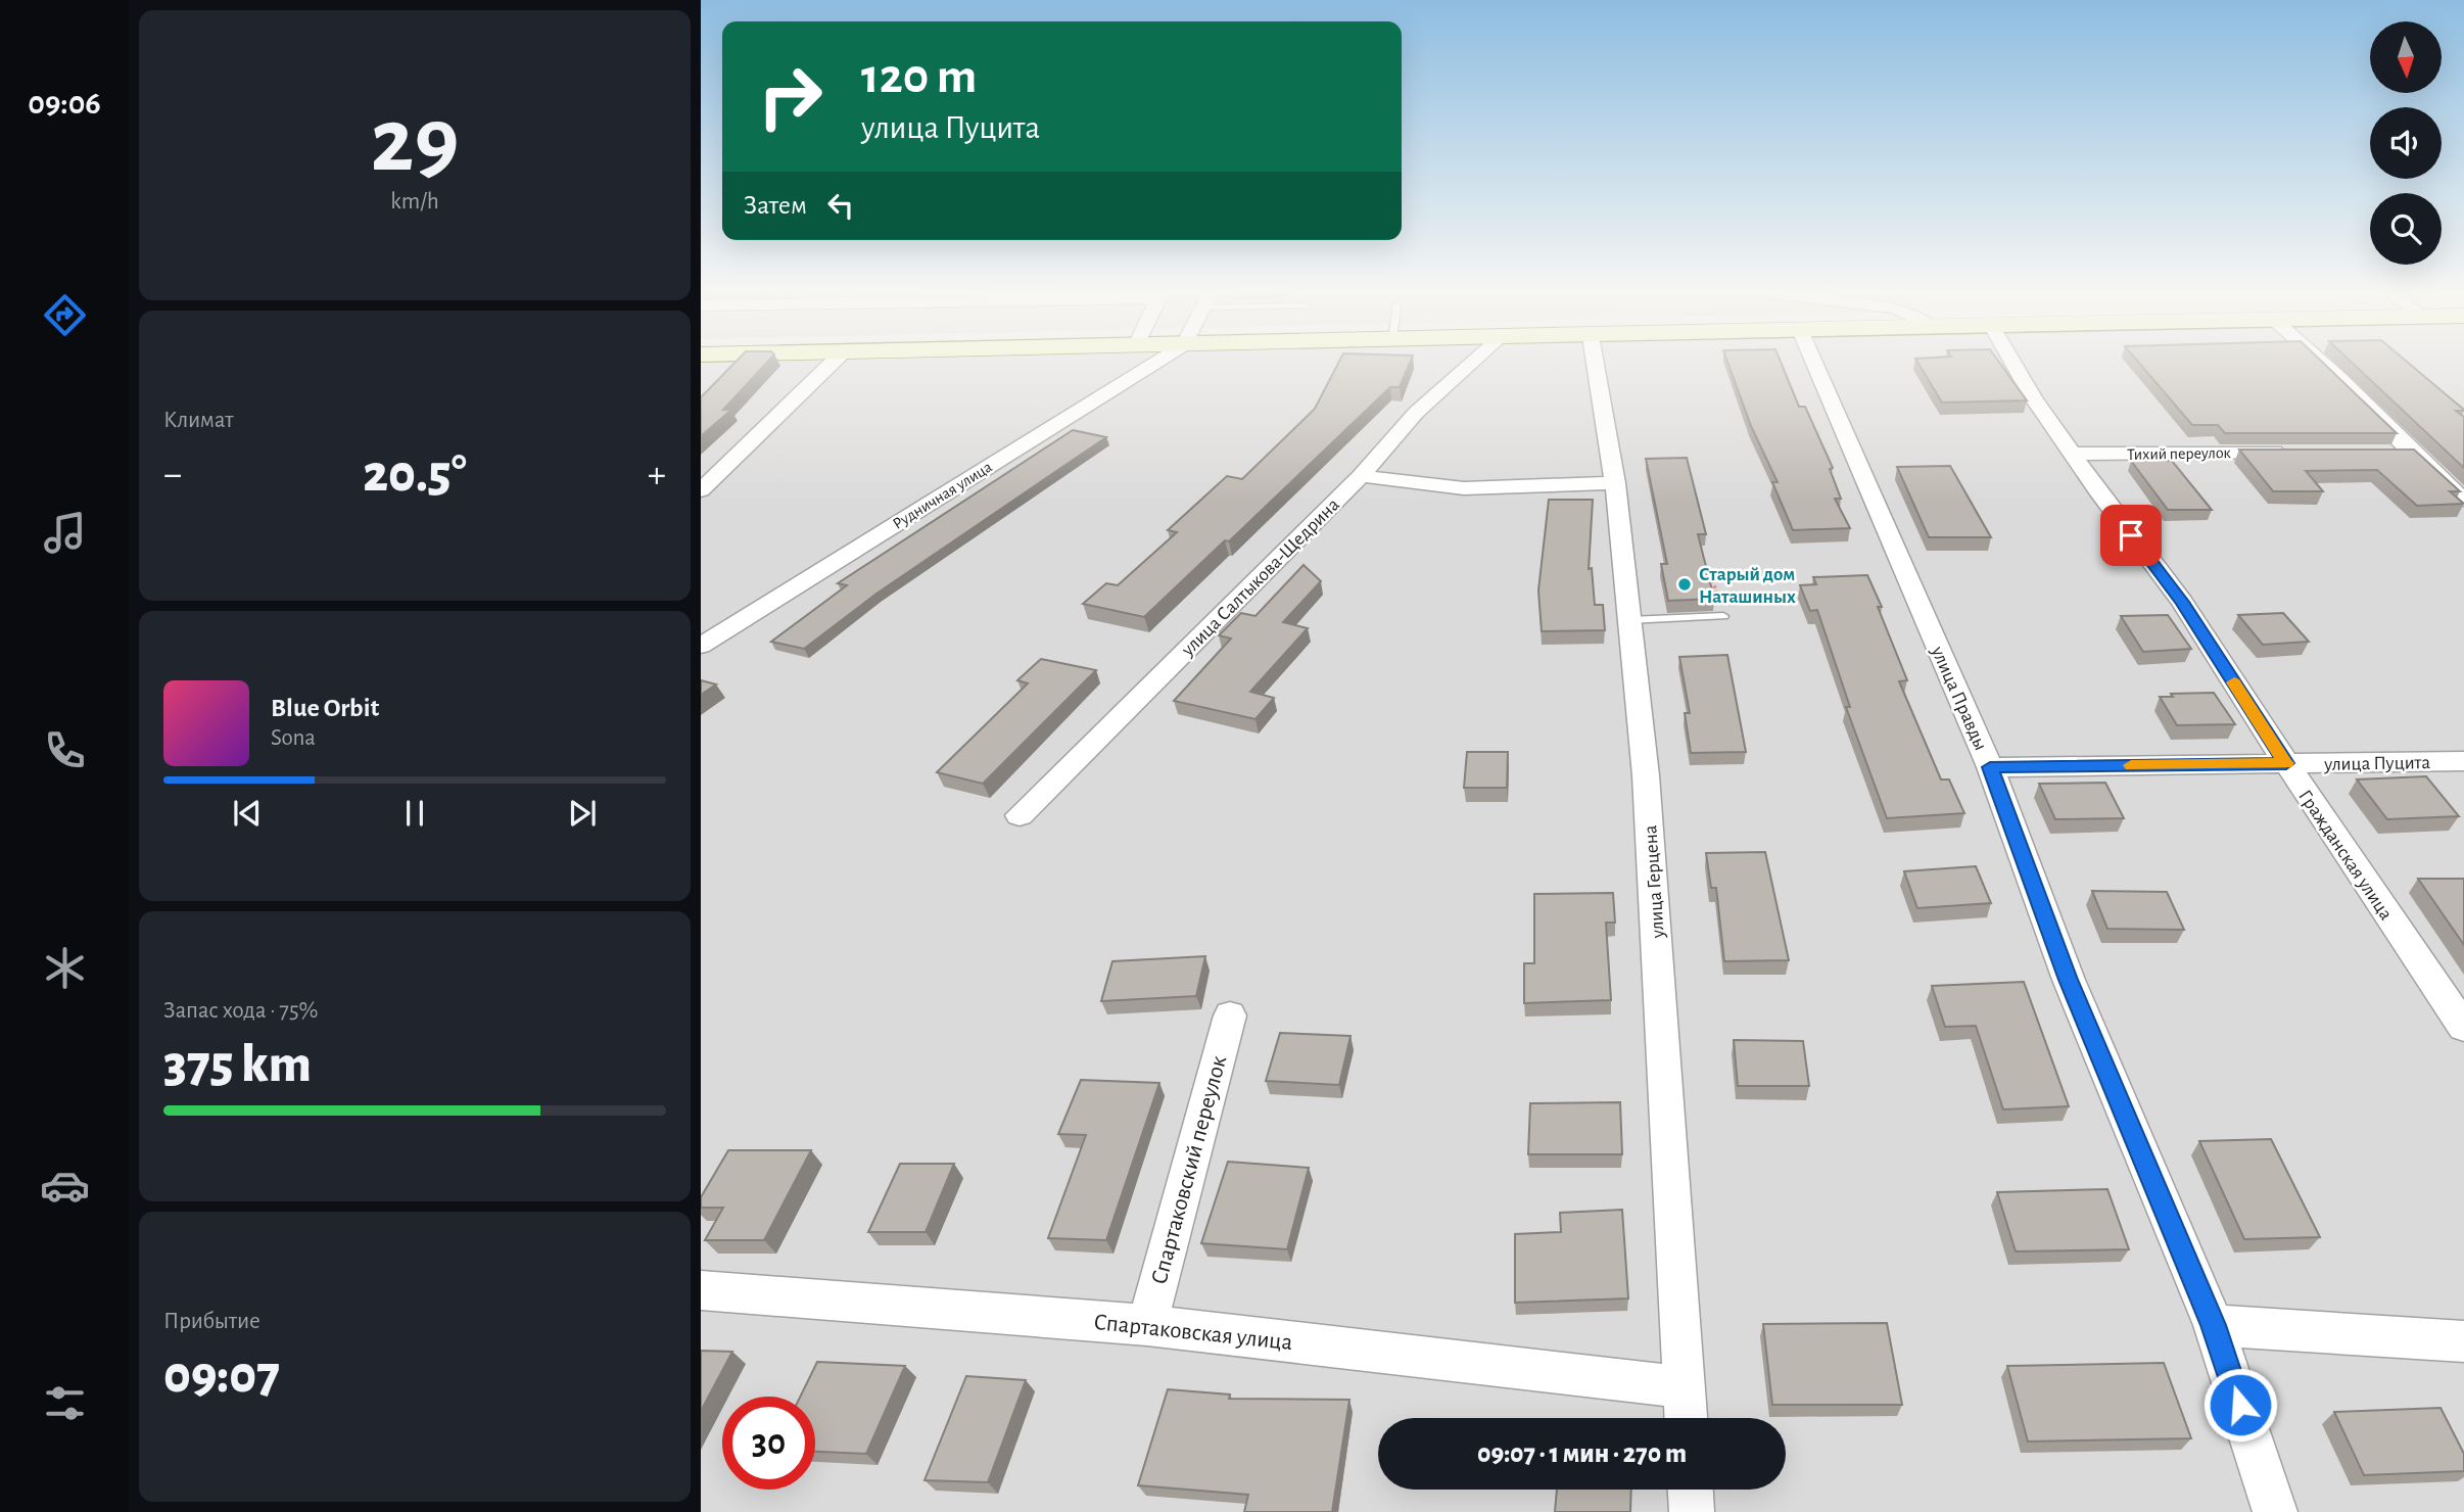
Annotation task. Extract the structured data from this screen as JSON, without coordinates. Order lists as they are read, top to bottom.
{
  "streets": {
    "street": [
      "Тихий переулок",
      "Рудничная улица",
      "улица Салтыкова-Щедрина",
      "улица Правды",
      "улица Пуцита",
      "Гражданская улица",
      "улица Герцена",
      "Спартаковский переулок",
      "Спартаковская улица"
    ]
  },
  "crossings": [
    ["Тихий переулок", "Гражданская улица"],
    ["улица Правды", "улица Пуцита"],
    ["улица Пуцита", "Гражданская улица"],
    ["улица Герцена", "Спартаковская улица"],
    ["Спартаковский переулок", "Спартаковская улица"]
  ],
  "places": ["Старый дом Наташиных"],
  "north": "bottom",
  "page": {
    "tabs": "09:06",
    "tile": [
      ["29", "km/h"],
      "Климат",
      ["Запас хода · 75%", "375 km"],
      ["Прибытие", "09:07"]
    ],
    "turn": ["120 m", "улица Пуцита"],
    "then": "Затем",
    "heat": ["−", "20.5°", "+"],
    "song": ["Blue Orbit", "Sona"],
    "limit": "30",
    "trip": "09:07 · 1 мин · 270 m"
  }
}
